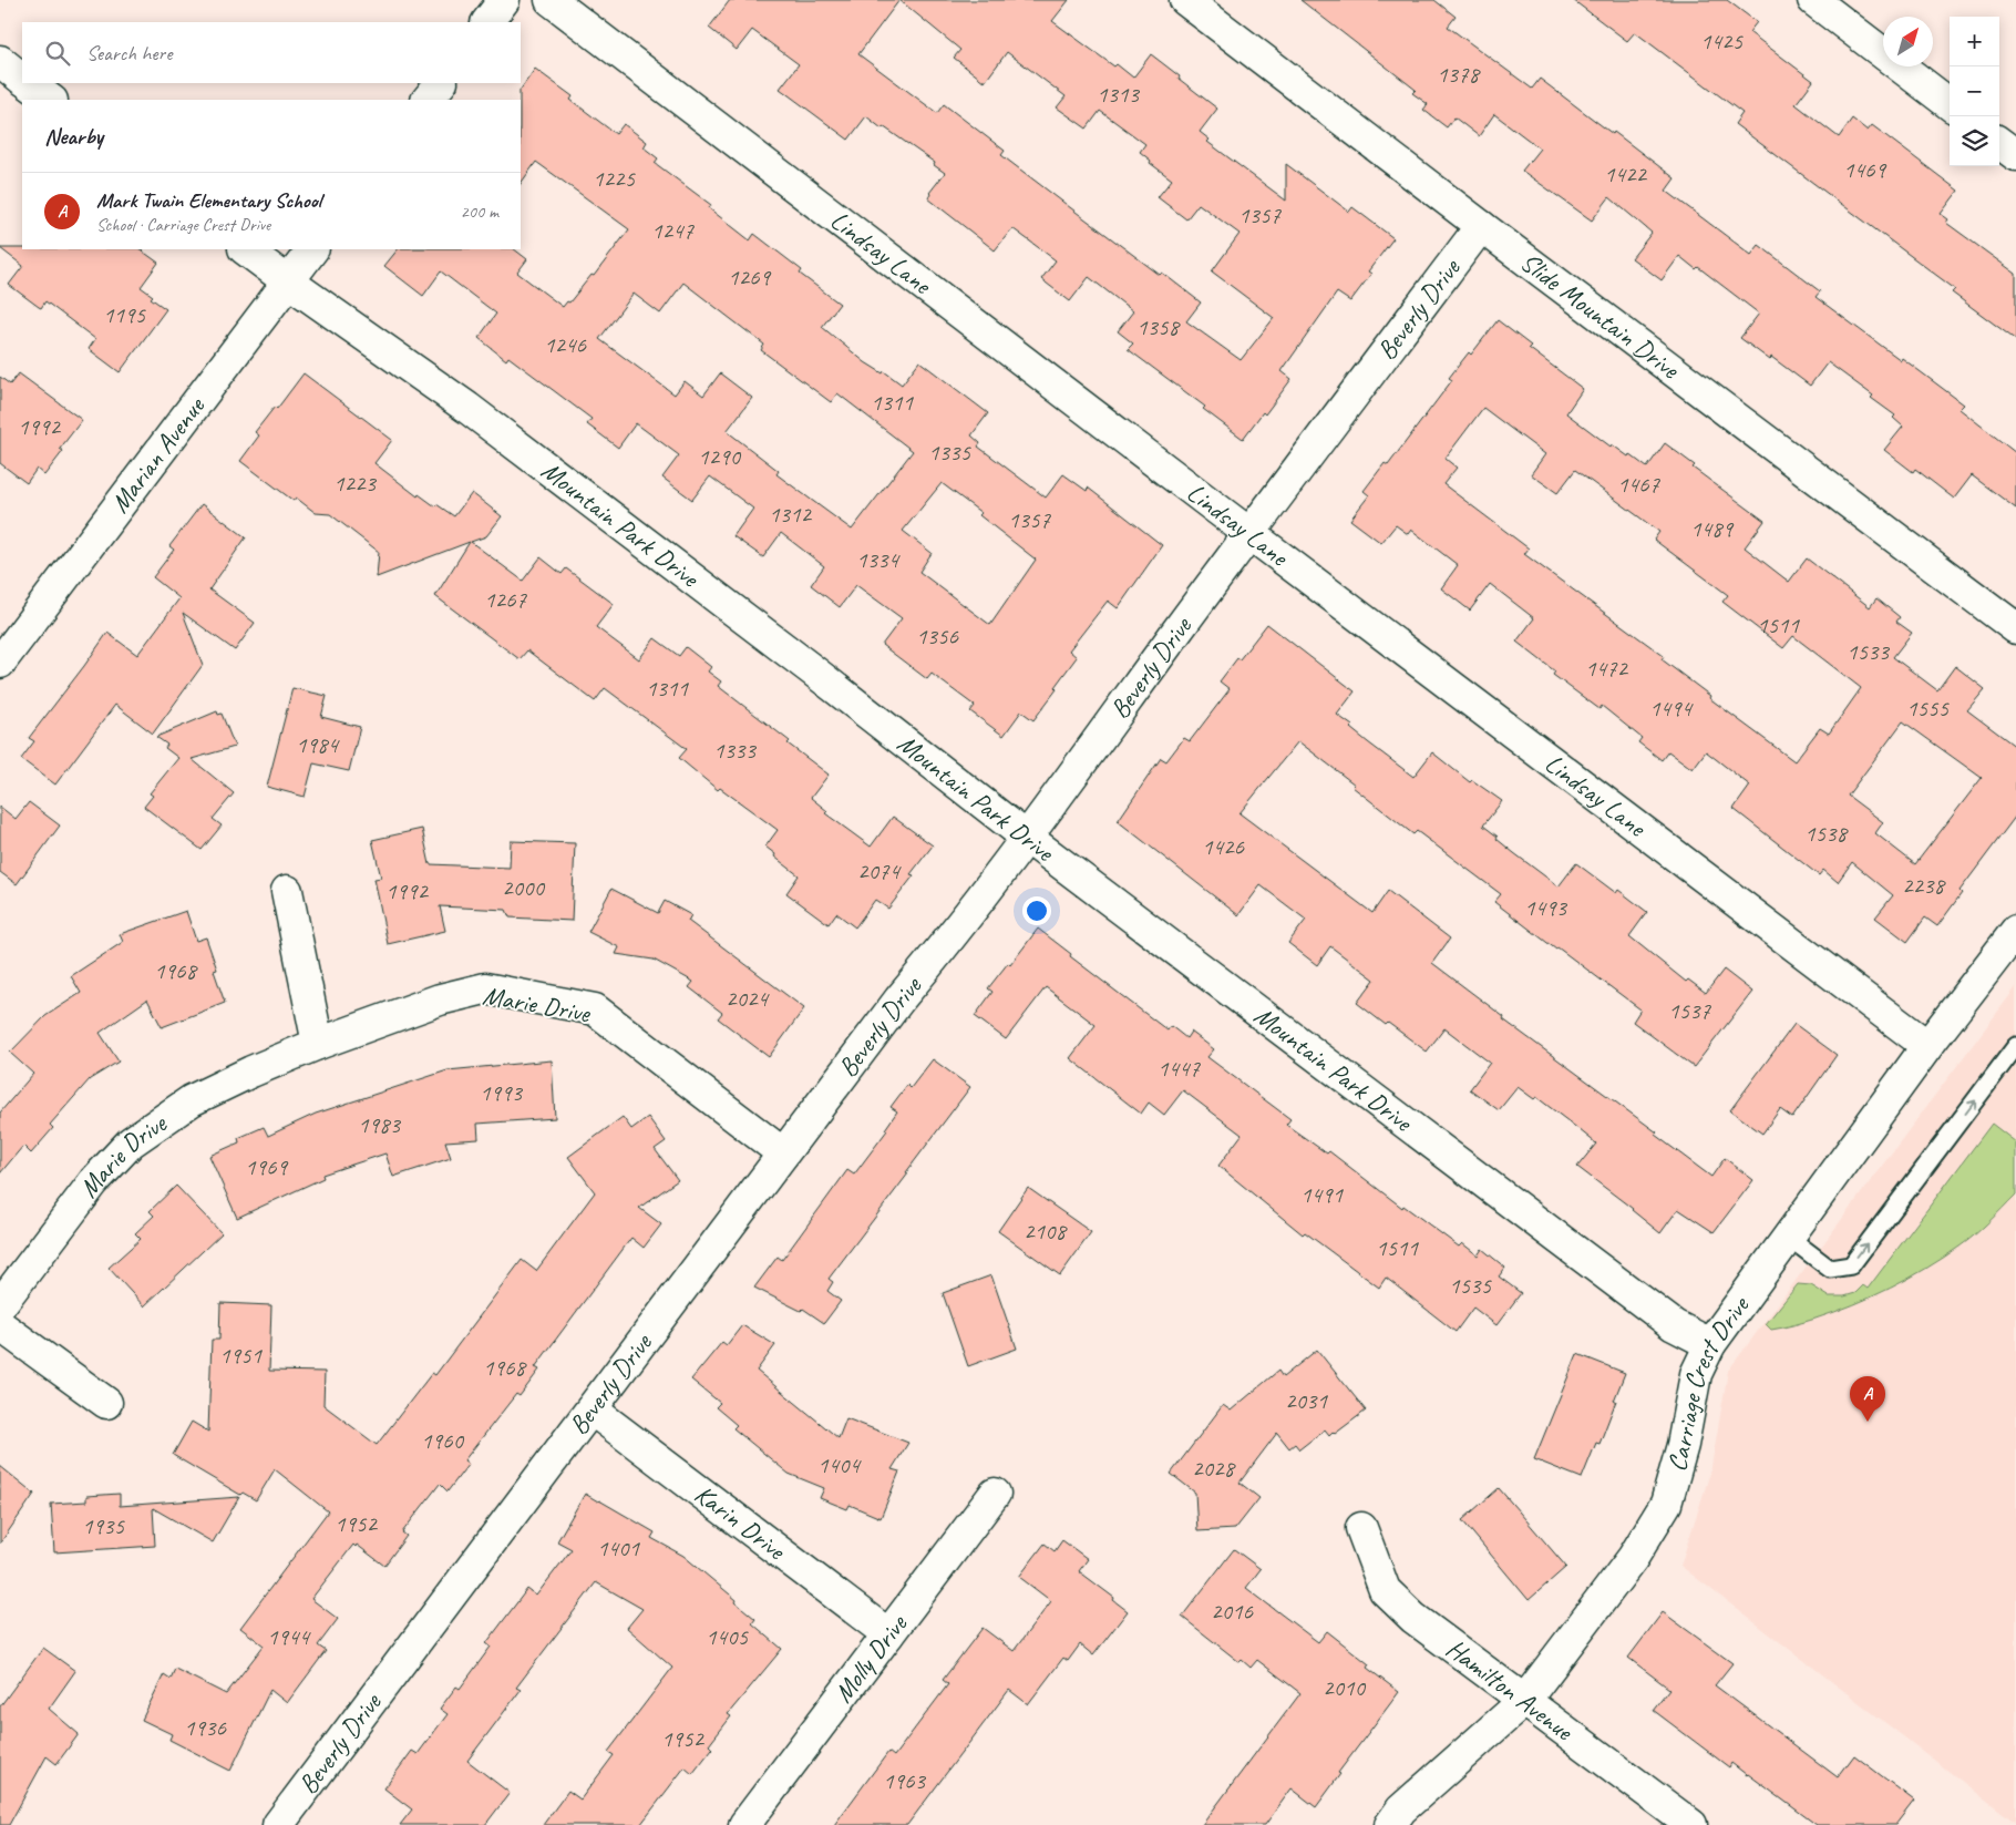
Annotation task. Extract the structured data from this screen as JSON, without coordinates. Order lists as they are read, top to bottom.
{
  "streets": {
    "street": [
      "Lindsay Lane",
      "Beverly Drive",
      "Slide Mountain Drive",
      "Marian Avenue",
      "Mountain Park Drive",
      "Marie Drive",
      "Carriage Crest Drive",
      "Karin Drive",
      "Molly Drive",
      "Hamilton Avenue"
    ]
  },
  "crossings": [
    ["Lindsay Lane", "Beverly Drive"],
    ["Lindsay Lane", "Carriage Crest Drive"],
    ["Beverly Drive", "Slide Mountain Drive"],
    ["Beverly Drive", "Mountain Park Drive"],
    ["Beverly Drive", "Marie Drive"],
    ["Beverly Drive", "Karin Drive"],
    ["Marian Avenue", "Mountain Park Drive"],
    ["Mountain Park Drive", "Carriage Crest Drive"],
    ["Carriage Crest Drive", "Hamilton Avenue"],
    ["Karin Drive", "Molly Drive"]
  ],
  "house_numbers": [
    "1425",
    "1378",
    "1313",
    "1469",
    "1422",
    "1225",
    "1357",
    "1247",
    "1269",
    "1195",
    "1358",
    "1246",
    "1311",
    "1992",
    "1335",
    "1290",
    "1223",
    "1467",
    "1312",
    "1357",
    "1489",
    "1334",
    "1267",
    "1511",
    "1356",
    "1533",
    "1472",
    "1311",
    "1494",
    "1555",
    "1984",
    "1333",
    "1538",
    "1426",
    "2074",
    "2238",
    "2000",
    "1992",
    "1493",
    "1968",
    "2024",
    "1537",
    "1447",
    "1993",
    "1983",
    "1969",
    "1491",
    "2108",
    "1511",
    "1535",
    "1951",
    "1968",
    "2031",
    "1960",
    "1404",
    "2028",
    "1952",
    "1935",
    "1401",
    "2016",
    "1944",
    "1405",
    "2010",
    "1936",
    "1952",
    "1963"
  ],
  "north": "top right",
  "page": {
    "map_buttons": ["+", "−"],
    "search": "Search here",
    "heading": "Nearby",
    "list": [
      {
        "mark": "A",
        "name": "Mark Twain Elementary School",
        "note": "School · Carriage Crest Drive",
        "value": "200 m"
      }
    ],
    "pins": "A"
  }
}
